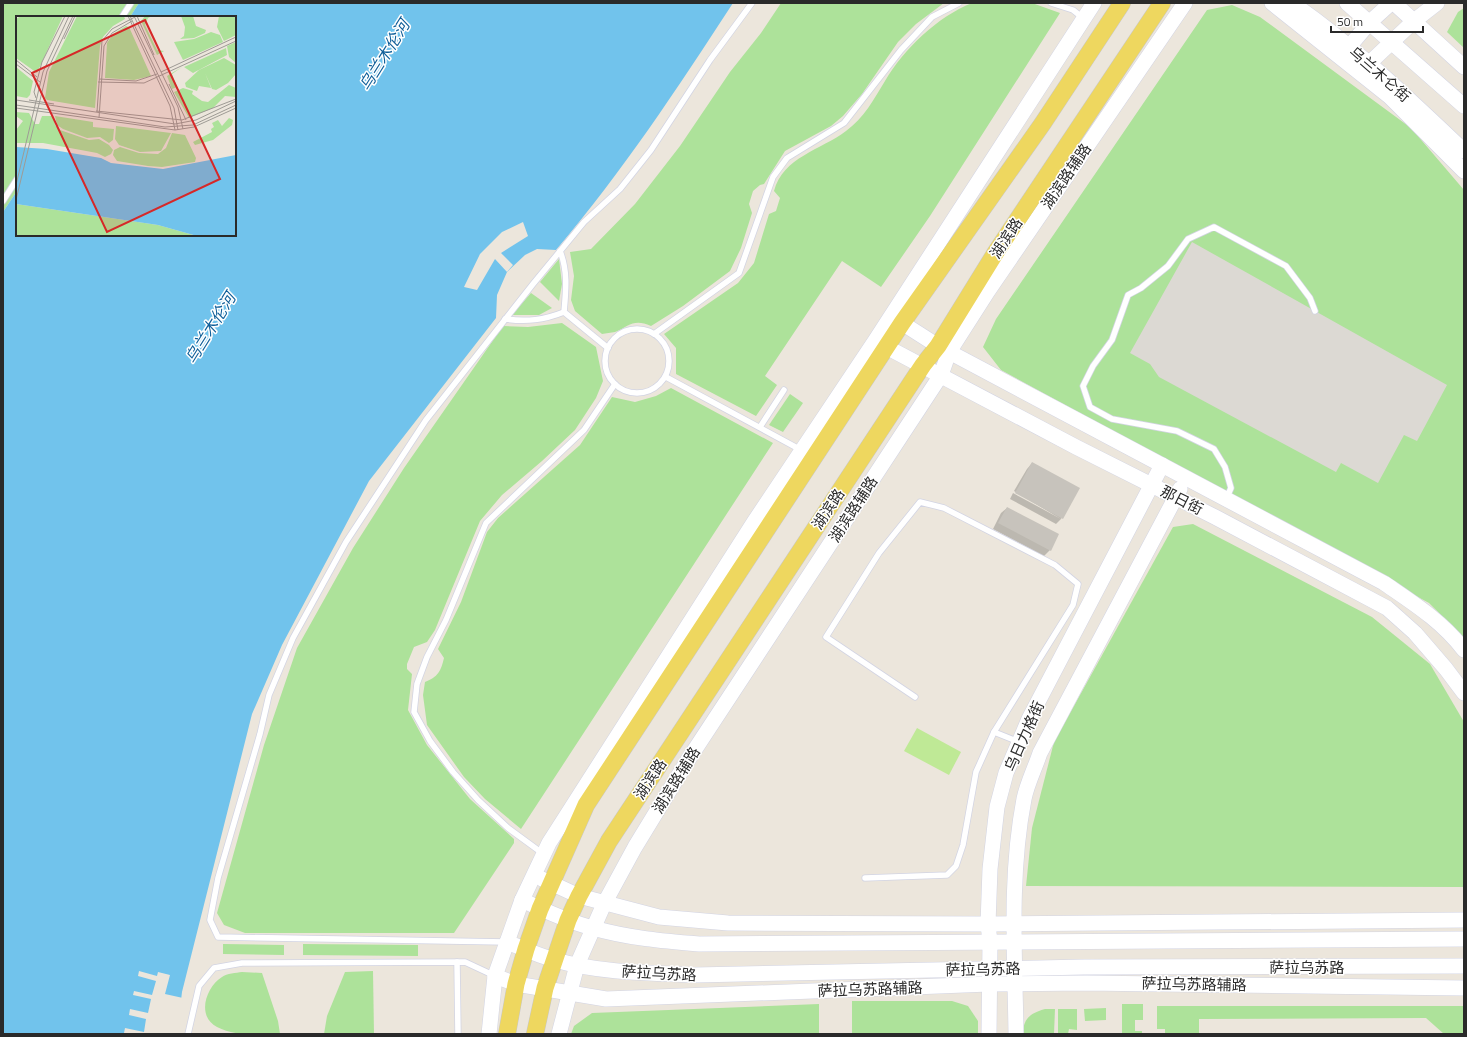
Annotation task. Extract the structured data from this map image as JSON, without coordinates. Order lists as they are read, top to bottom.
{
  "streets": {
    "main road": ["湖滨路"],
    "street": [
      "乌兰木仑街",
      "湖滨路辅路",
      "那日街",
      "乌日力格街",
      "萨拉乌苏路",
      "萨拉乌苏路辅路"
    ]
  },
  "crossings": [
    ["湖滨路辅路", "湖滨路"],
    ["湖滨路辅路", "那日街"],
    ["湖滨路辅路", "萨拉乌苏路"],
    ["湖滨路辅路", "萨拉乌苏路辅路"],
    ["湖滨路", "那日街"],
    ["湖滨路", "萨拉乌苏路"],
    ["湖滨路", "萨拉乌苏路辅路"],
    ["那日街", "乌日力格街"],
    ["乌日力格街", "萨拉乌苏路"],
    ["乌日力格街", "萨拉乌苏路辅路"]
  ],
  "water": ["乌兰木伦河"],
  "scale_bar": "50 m"
}
